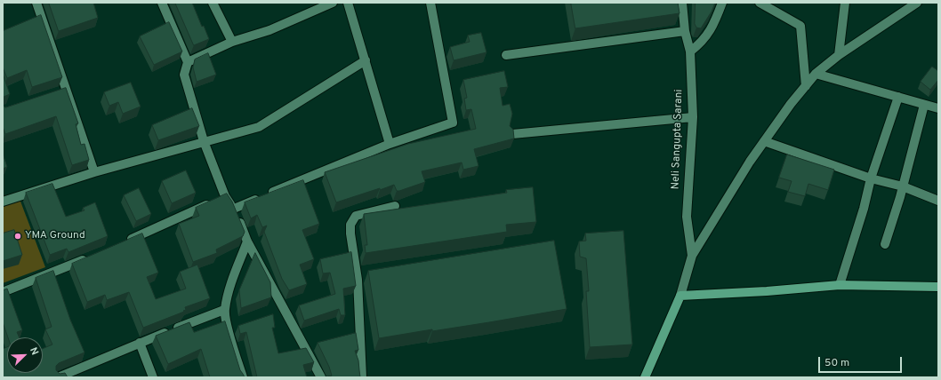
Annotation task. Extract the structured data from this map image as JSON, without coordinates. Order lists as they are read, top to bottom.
{
  "streets": {
    "street": ["Neli Sangupta Sarani"]
  },
  "places": ["YMA Ground"],
  "scale_bar": "50 m",
  "north": "top right"
}
